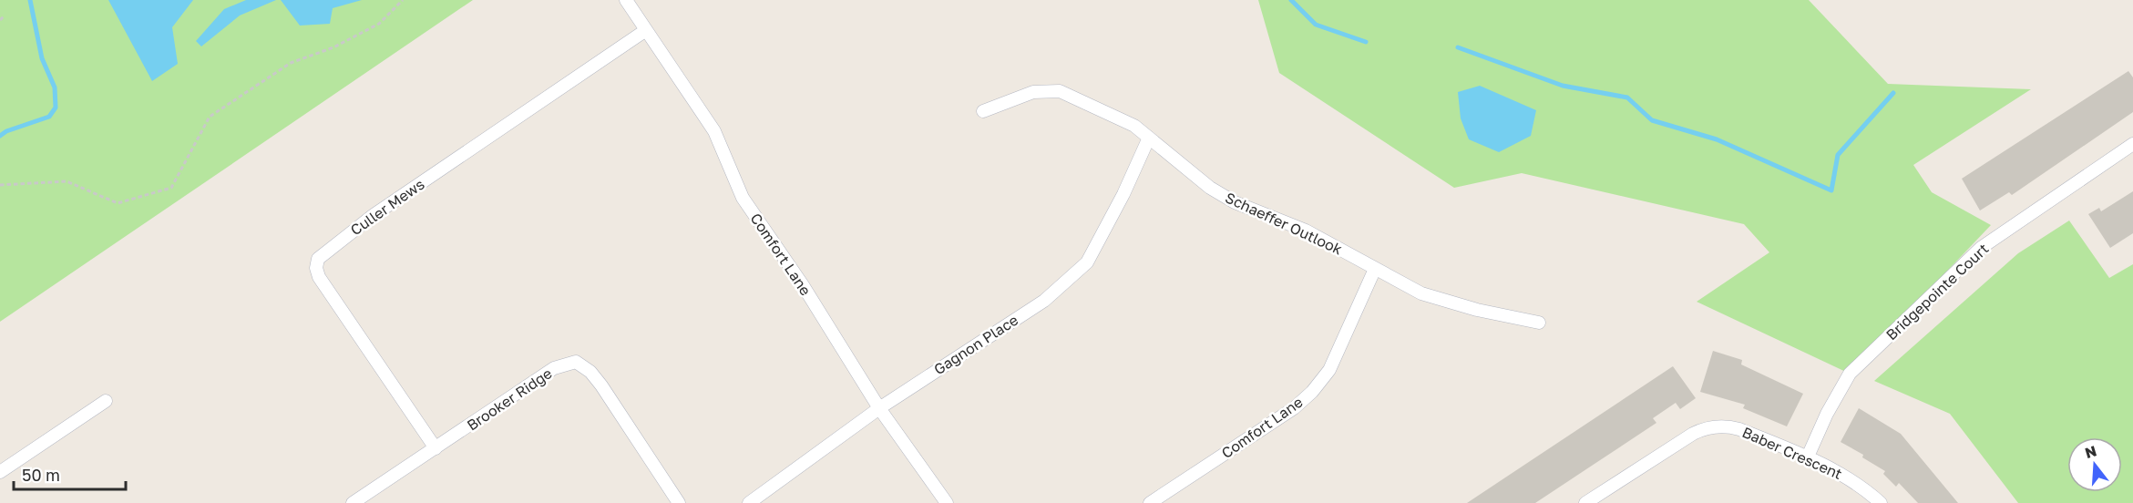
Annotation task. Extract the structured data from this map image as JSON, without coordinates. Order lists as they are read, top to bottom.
{
  "streets": {
    "street": [
      "Culler Mews",
      "Schaeffer Outlook",
      "Comfort Lane",
      "Bridgepointe Court",
      "Gagnon Place",
      "Brooker Ridge",
      "Baber Crescent"
    ]
  },
  "crossings": [
    ["Culler Mews", "Comfort Lane"],
    ["Culler Mews", "Brooker Ridge"],
    ["Schaeffer Outlook", "Comfort Lane"],
    ["Schaeffer Outlook", "Gagnon Place"],
    ["Comfort Lane", "Gagnon Place"],
    ["Bridgepointe Court", "Baber Crescent"]
  ],
  "scale_bar": "50 m",
  "north": "top"
}
